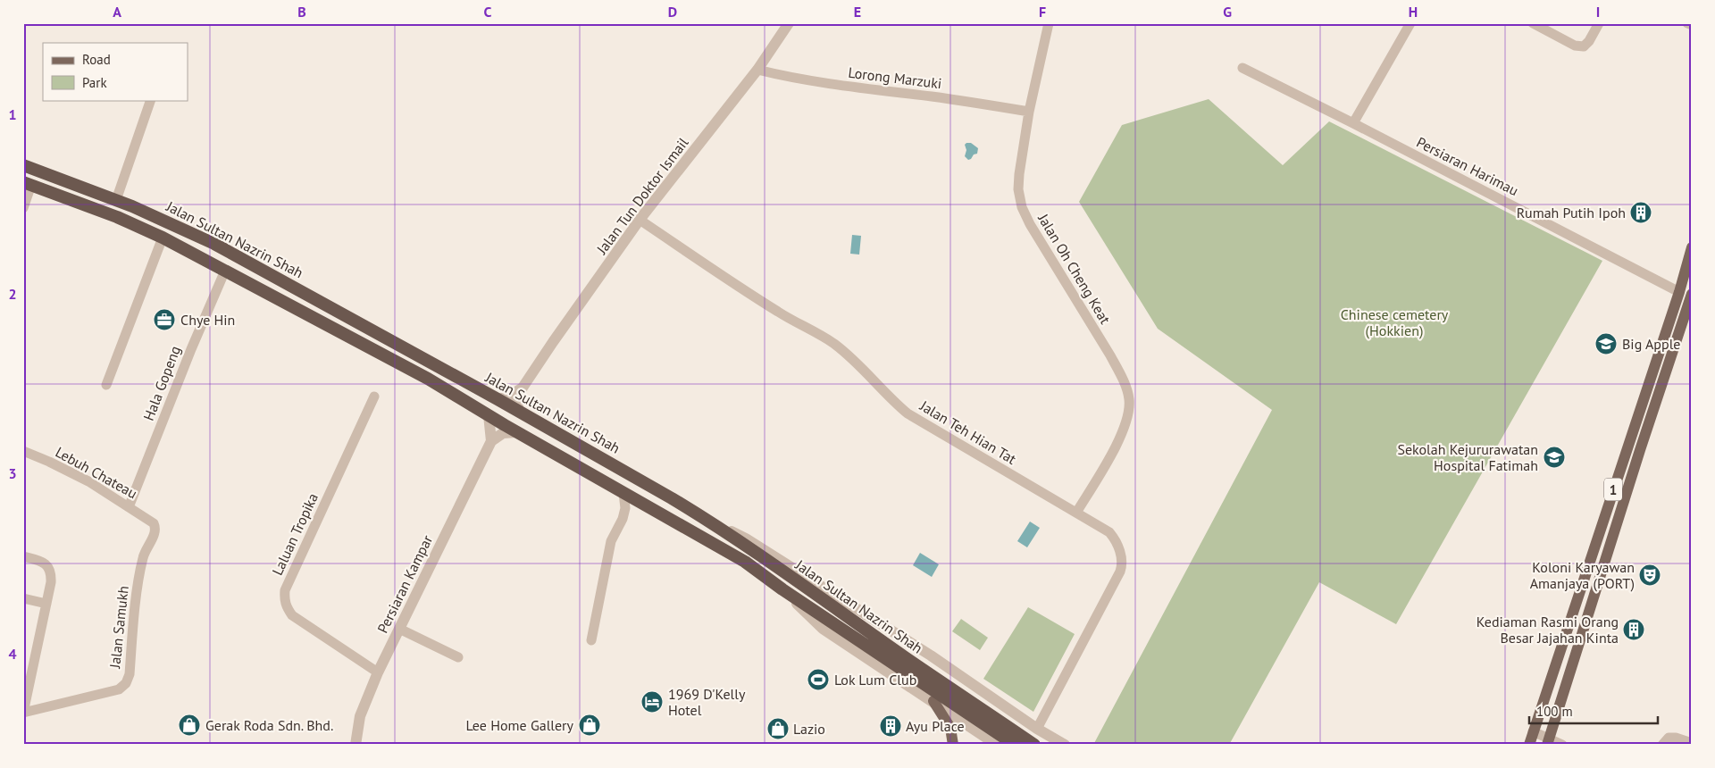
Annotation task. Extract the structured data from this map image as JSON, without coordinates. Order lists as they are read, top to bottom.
{
  "streets": {
    "highway": ["Jalan Sultan Nazrin Shah"],
    "main road": ["1"],
    "street": [
      "Lorong Marzuki",
      "Persiaran Harimau",
      "Jalan Tun Doktor Ismail",
      "Jalan Oh Cheng Keat",
      "Hala Gopeng",
      "Jalan Teh Hian Tat",
      "Lebuh Chateau",
      "Laluan Tropika",
      "Persiaran Kampar",
      "Jalan Samukh"
    ]
  },
  "crossings": [
    ["Lorong Marzuki", "Jalan Tun Doktor Ismail"],
    ["Lorong Marzuki", "Jalan Oh Cheng Keat"],
    ["Persiaran Harimau", "1"],
    ["Jalan Tun Doktor Ismail", "Jalan Sultan Nazrin Shah"],
    ["Jalan Tun Doktor Ismail", "Jalan Teh Hian Tat"],
    ["Jalan Sultan Nazrin Shah", "Hala Gopeng"],
    ["Jalan Oh Cheng Keat", "Jalan Teh Hian Tat"],
    ["Hala Gopeng", "Lebuh Chateau"],
    ["Lebuh Chateau", "Jalan Samukh"],
    ["Laluan Tropika", "Persiaran Kampar"]
  ],
  "parks": ["Chinese cemetery (Hokkien)"],
  "places": {
    "building": ["Rumah Putih Ipoh", "Kediaman Rasmi Orang Besar Jajahan Kinta", "Ayu Place"],
    "office": ["Chye Hin"],
    "school or university": ["Big Apple", "Sekolah Kejururawatan Hospital Fatimah"],
    "theatre": ["Koloni Karyawan Amanjaya (PORT)"],
    "sports": ["Lok Lum Club"],
    "hotel": ["1969 D'Kelly Hotel"],
    "shop": ["Gerak Roda Sdn. Bhd.", "Lee Home Gallery", "Lazio"]
  },
  "legend": ["Road", "Park"],
  "scale_bar": "100 m",
  "grid": {
    "columns": [
      "A",
      "B",
      "C",
      "D",
      "E",
      "F",
      "G",
      "H",
      "I"
    ],
    "rows": [
      "1",
      "2",
      "3",
      "4"
    ]
  }
}
